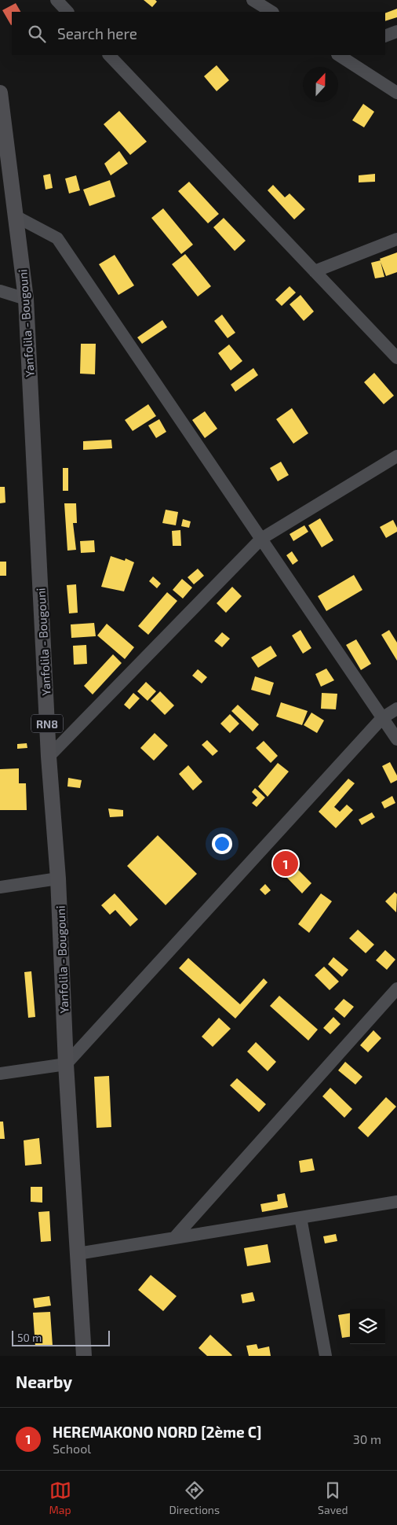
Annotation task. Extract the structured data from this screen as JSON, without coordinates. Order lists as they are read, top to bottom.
{
  "streets": {
    "main road": ["Yanfolila - Bougouni", "RN8"]
  },
  "scale_bar": "50 m",
  "north": "top",
  "page": {
    "search": "Search here",
    "pins": "1",
    "scale": "50 m",
    "heading": "Nearby",
    "list": [
      {
        "mark": "1",
        "name": "HEREMAKONO NORD [2ème C]",
        "note": "School",
        "value": "30 m"
      }
    ],
    "nav": ["Map", "Directions", "Saved"]
  }
}
